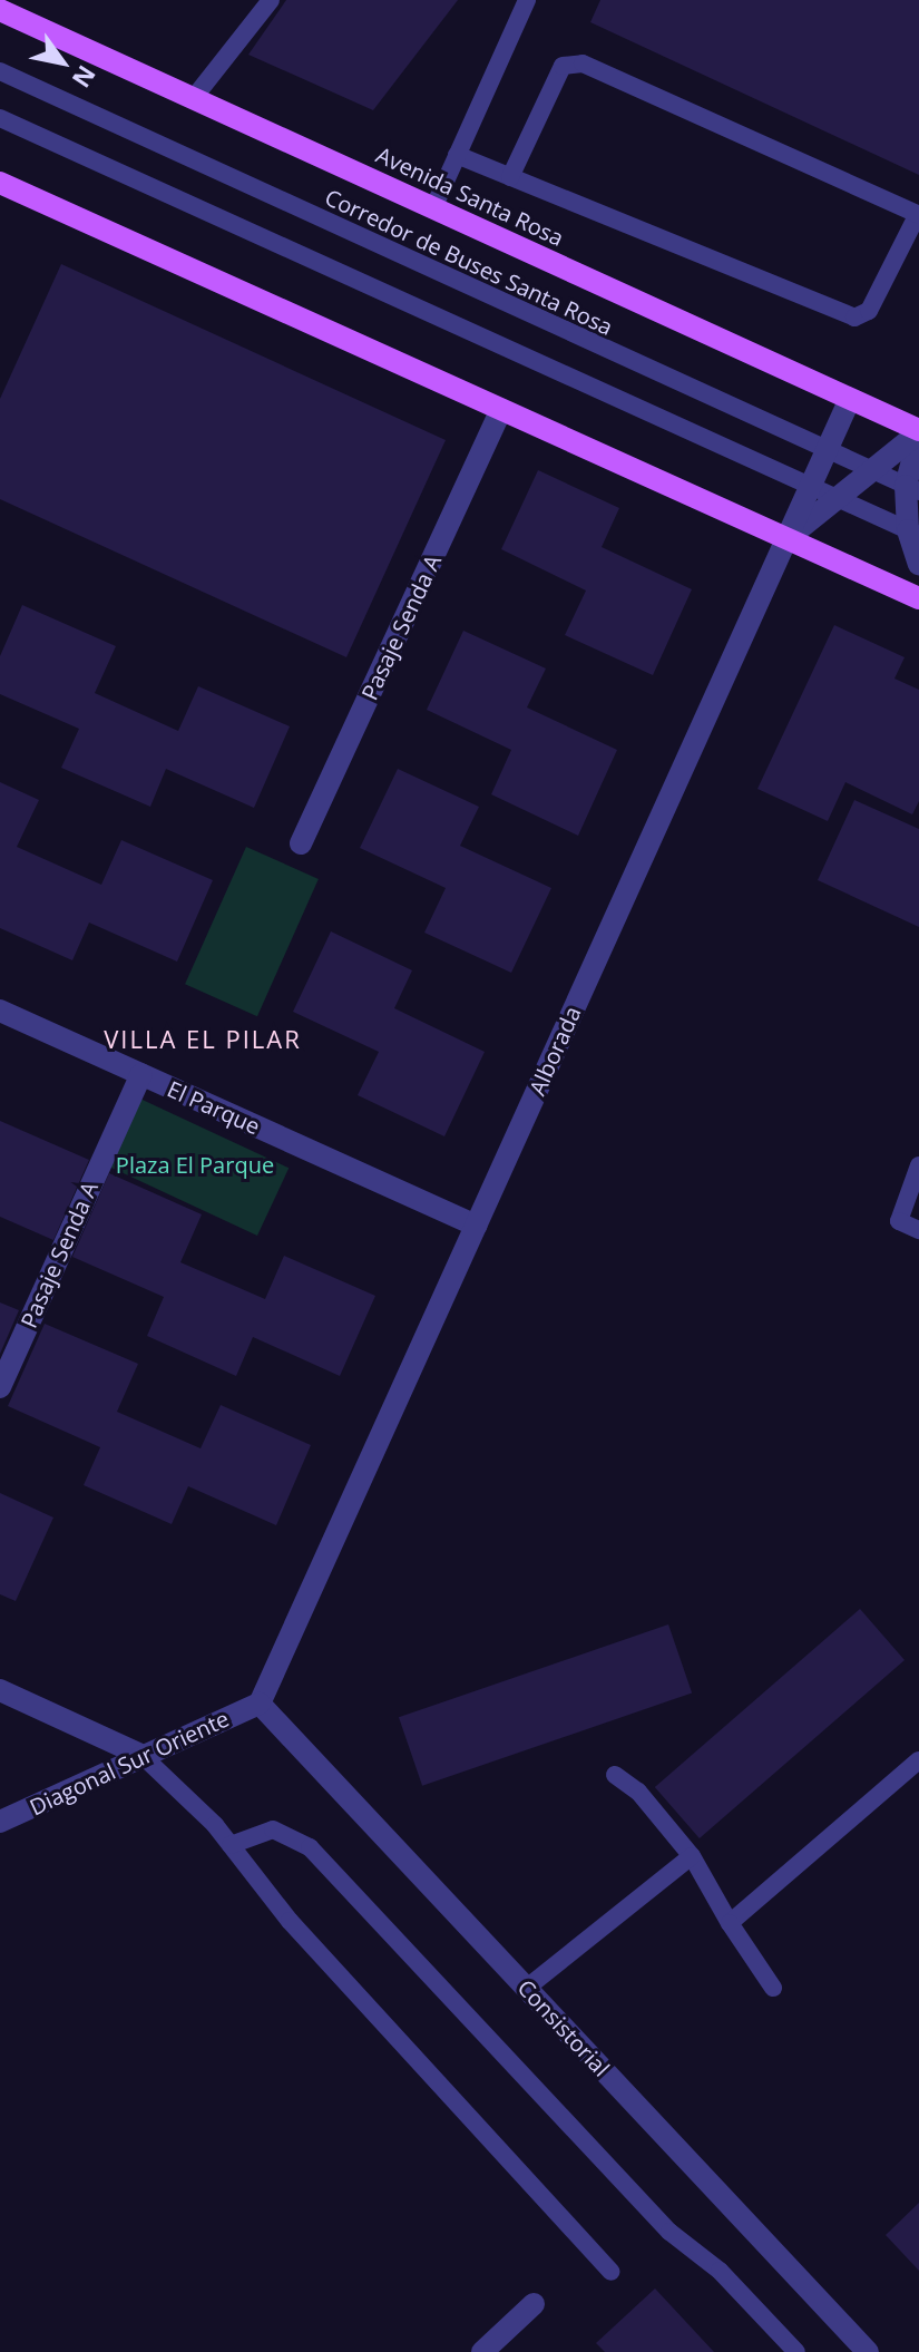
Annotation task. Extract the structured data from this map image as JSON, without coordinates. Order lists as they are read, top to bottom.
{
  "streets": {
    "main road": ["Avenida Santa Rosa"],
    "street": [
      "Pasaje Senda A",
      "Alborada",
      "El Parque",
      "Diagonal Sur Oriente",
      "Consistorial"
    ],
    "lane": ["Corredor de Buses Santa Rosa"]
  },
  "crossings": [
    ["Avenida Santa Rosa", "Alborada"],
    ["Corredor de Buses Santa Rosa", "Alborada"],
    ["Pasaje Senda A", "El Parque"],
    ["Alborada", "El Parque"],
    ["Alborada", "Diagonal Sur Oriente"],
    ["Alborada", "Consistorial"],
    ["Diagonal Sur Oriente", "Consistorial"]
  ],
  "districts": ["VILLA EL PILAR"],
  "parks": ["Plaza El Parque"],
  "north": "bottom right"
}
